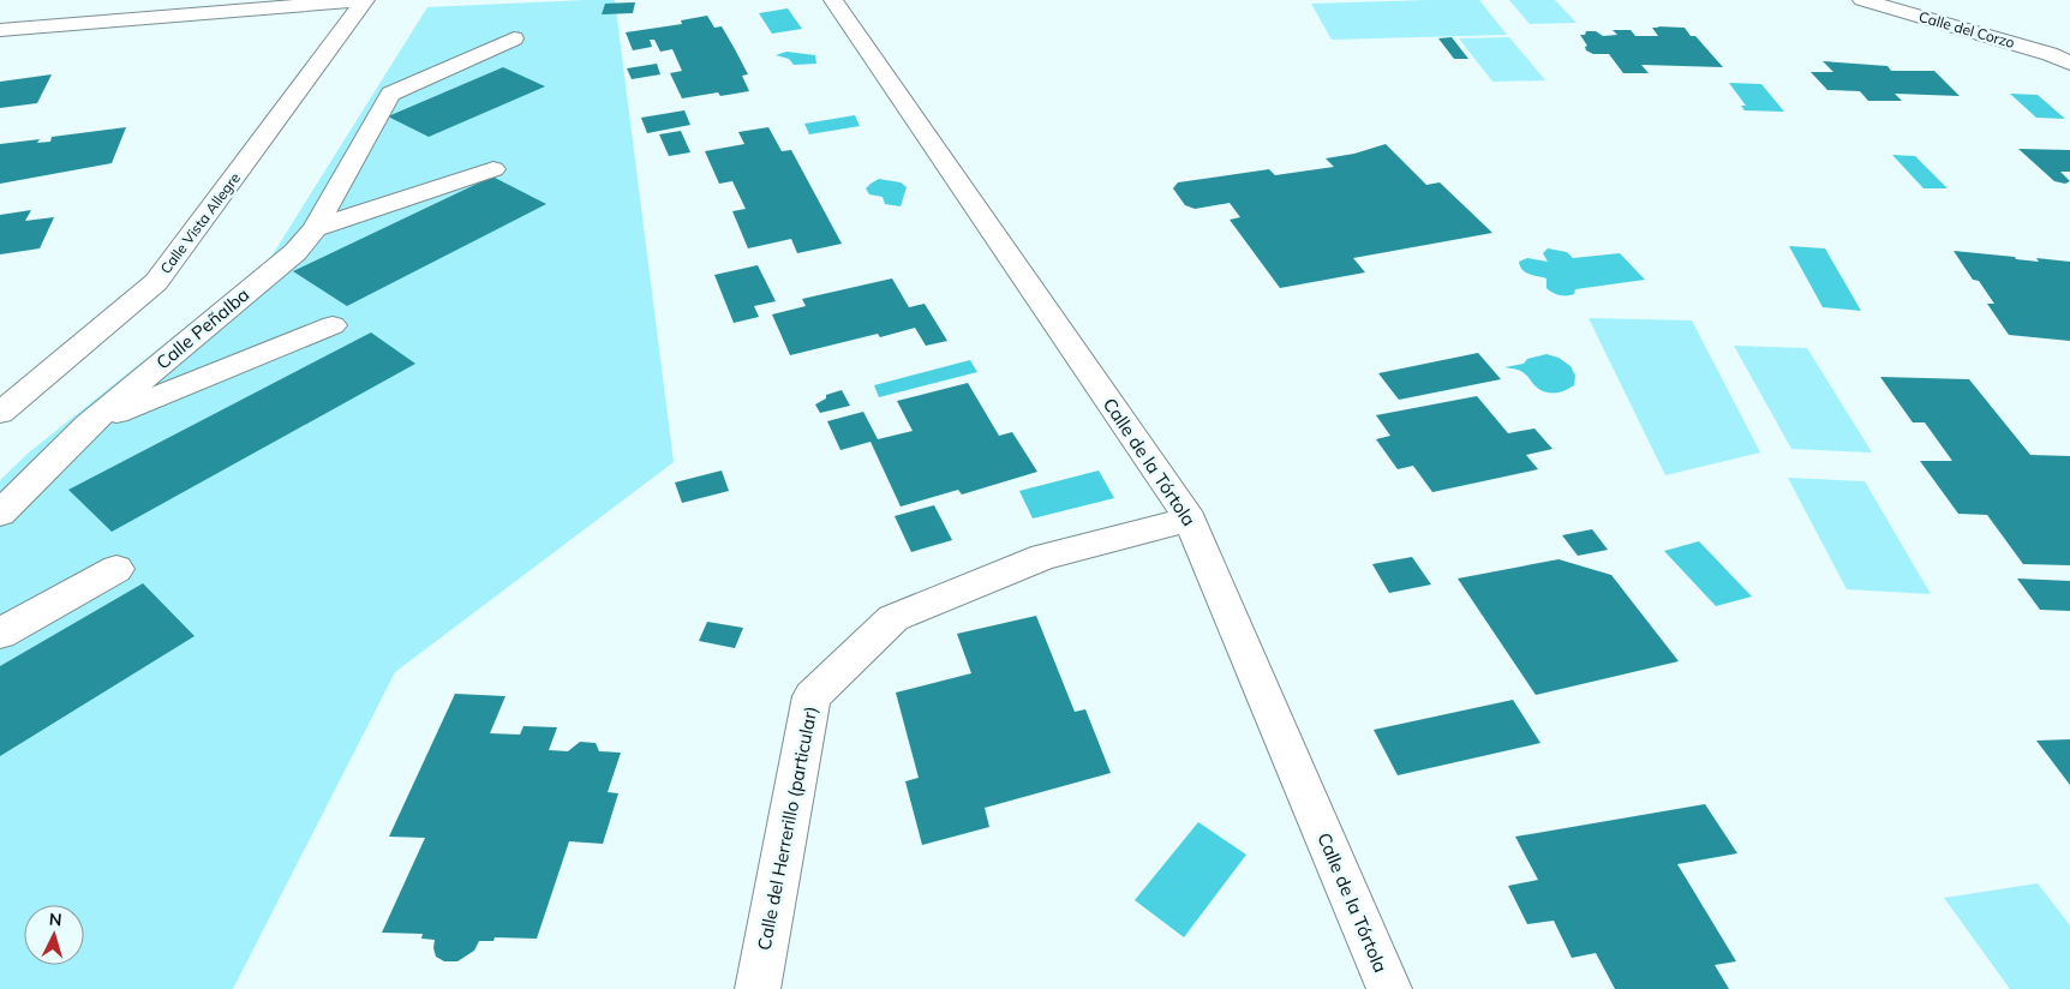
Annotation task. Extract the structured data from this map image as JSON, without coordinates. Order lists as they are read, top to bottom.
{
  "streets": {
    "street": [
      "Calle del Corzo",
      "Calle Vista Allegre",
      "Calle Peñalba",
      "Calle de la Tórtola",
      "Calle del Herrerillo (particular)"
    ]
  },
  "crossings": [
    ["Calle de la Tórtola", "Calle del Herrerillo (particular)"]
  ],
  "north": "top"
}
